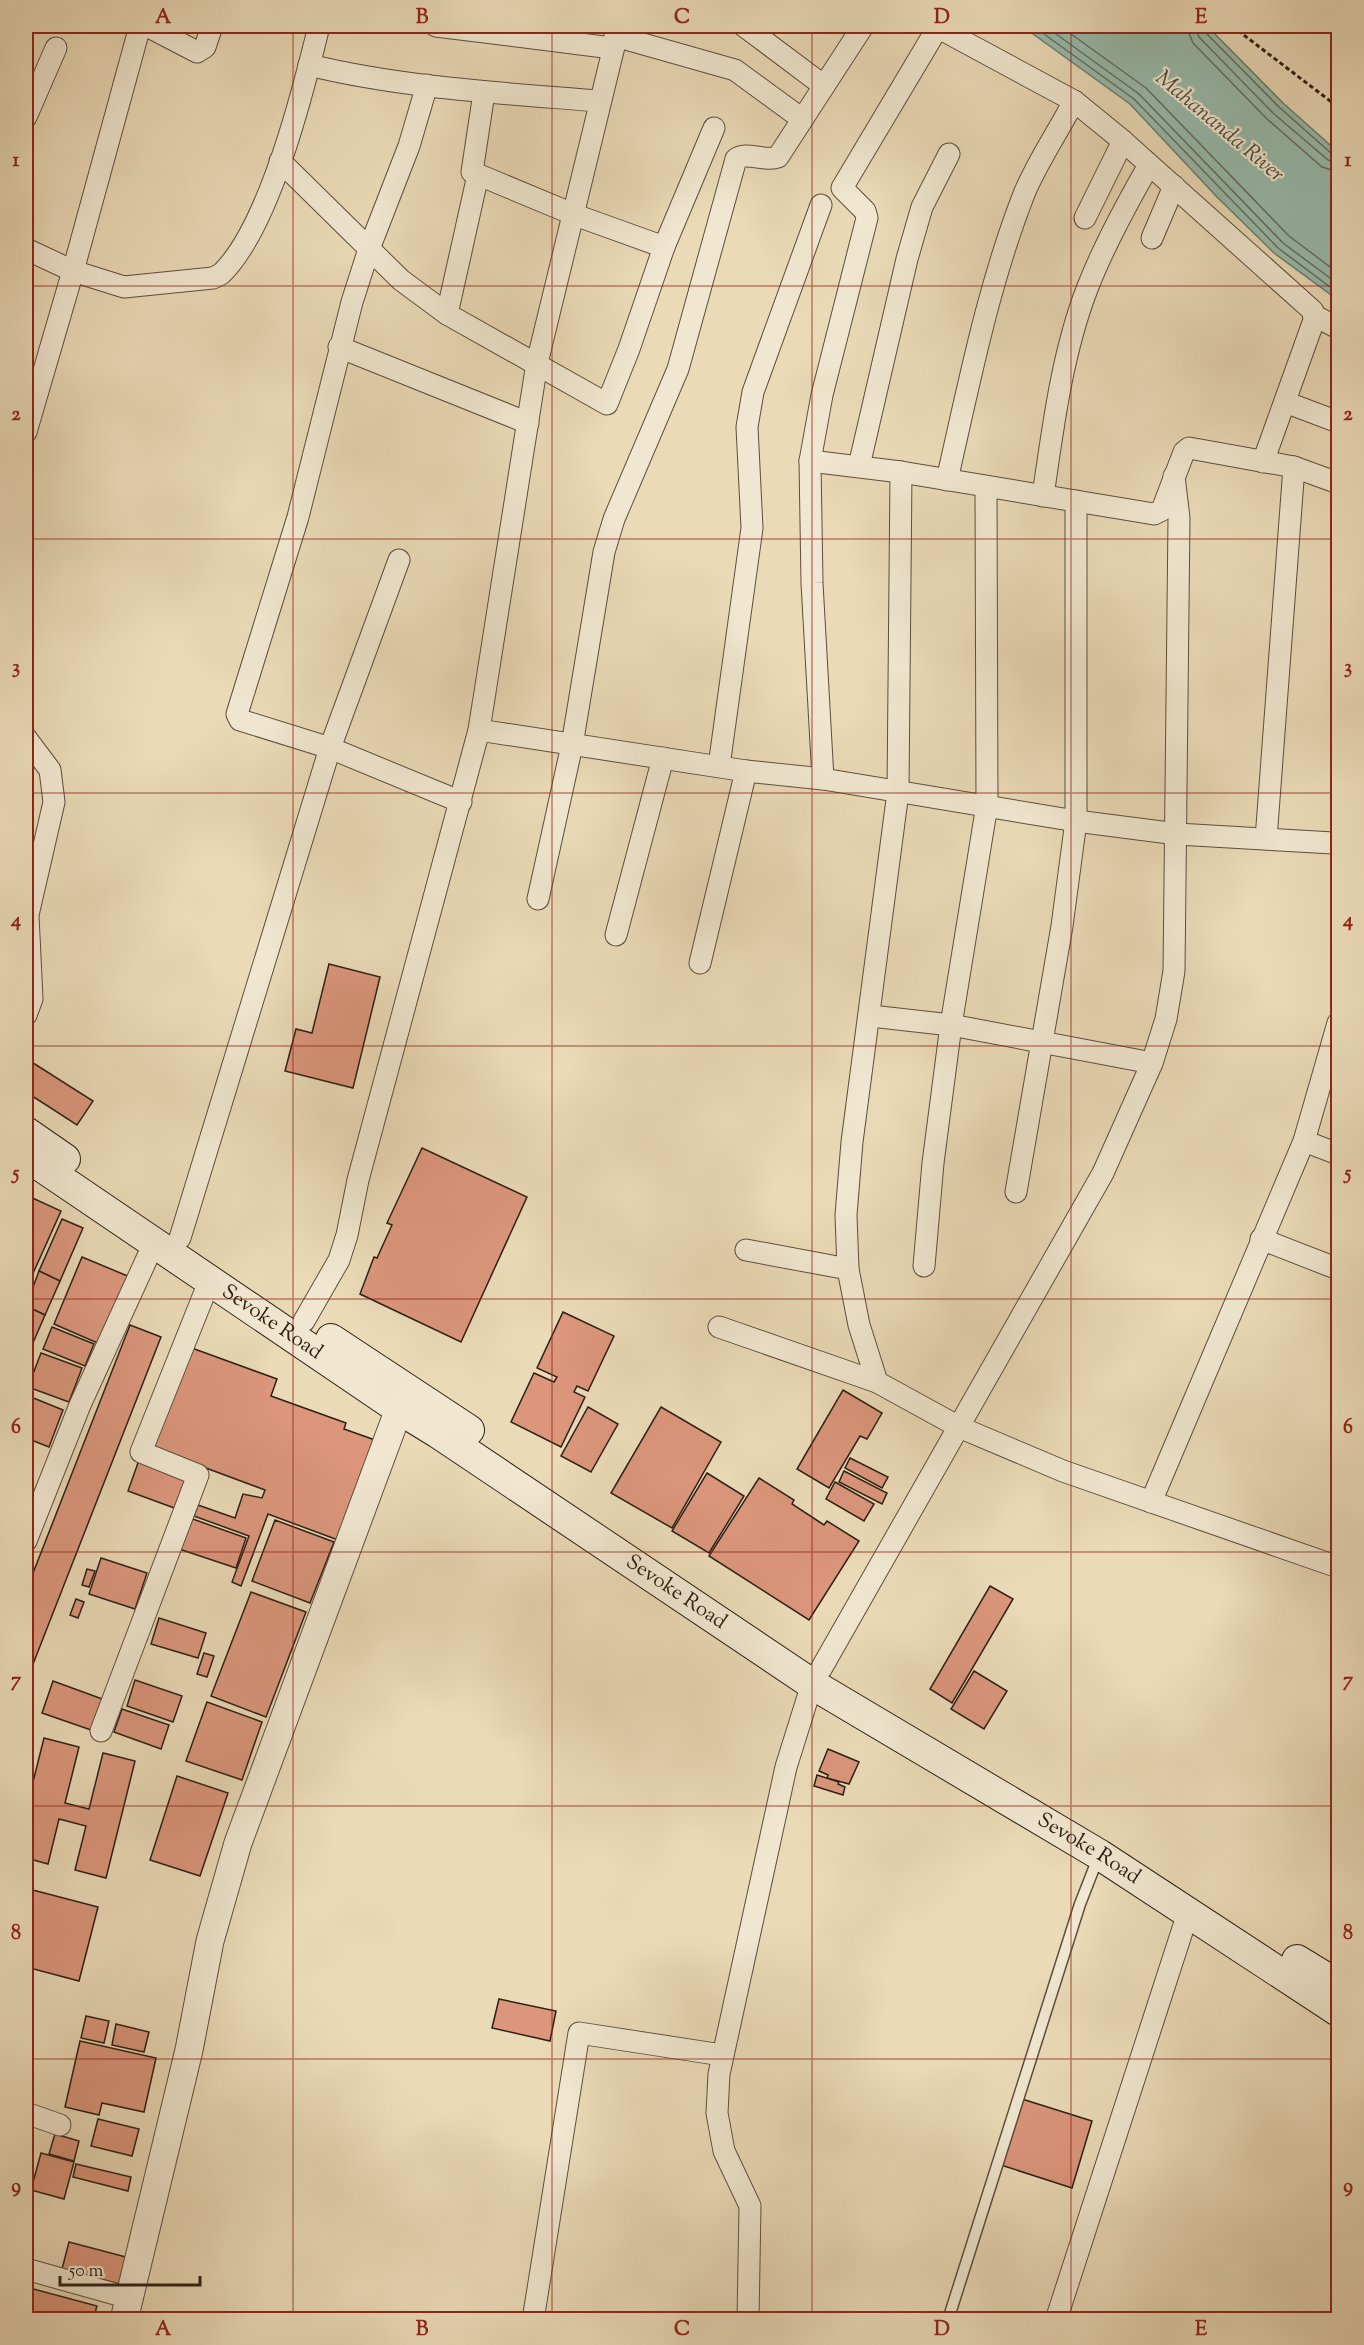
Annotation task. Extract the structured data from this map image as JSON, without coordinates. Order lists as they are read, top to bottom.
{
  "streets": {
    "main road": ["Sevoke Road"]
  },
  "water": ["Mahananda River"],
  "scale_bar": "50 m",
  "grid": {
    "columns": [
      "A",
      "B",
      "C",
      "D",
      "E"
    ],
    "rows": [
      "1",
      "2",
      "3",
      "4",
      "5",
      "6",
      "7",
      "8",
      "9"
    ]
  }
}
